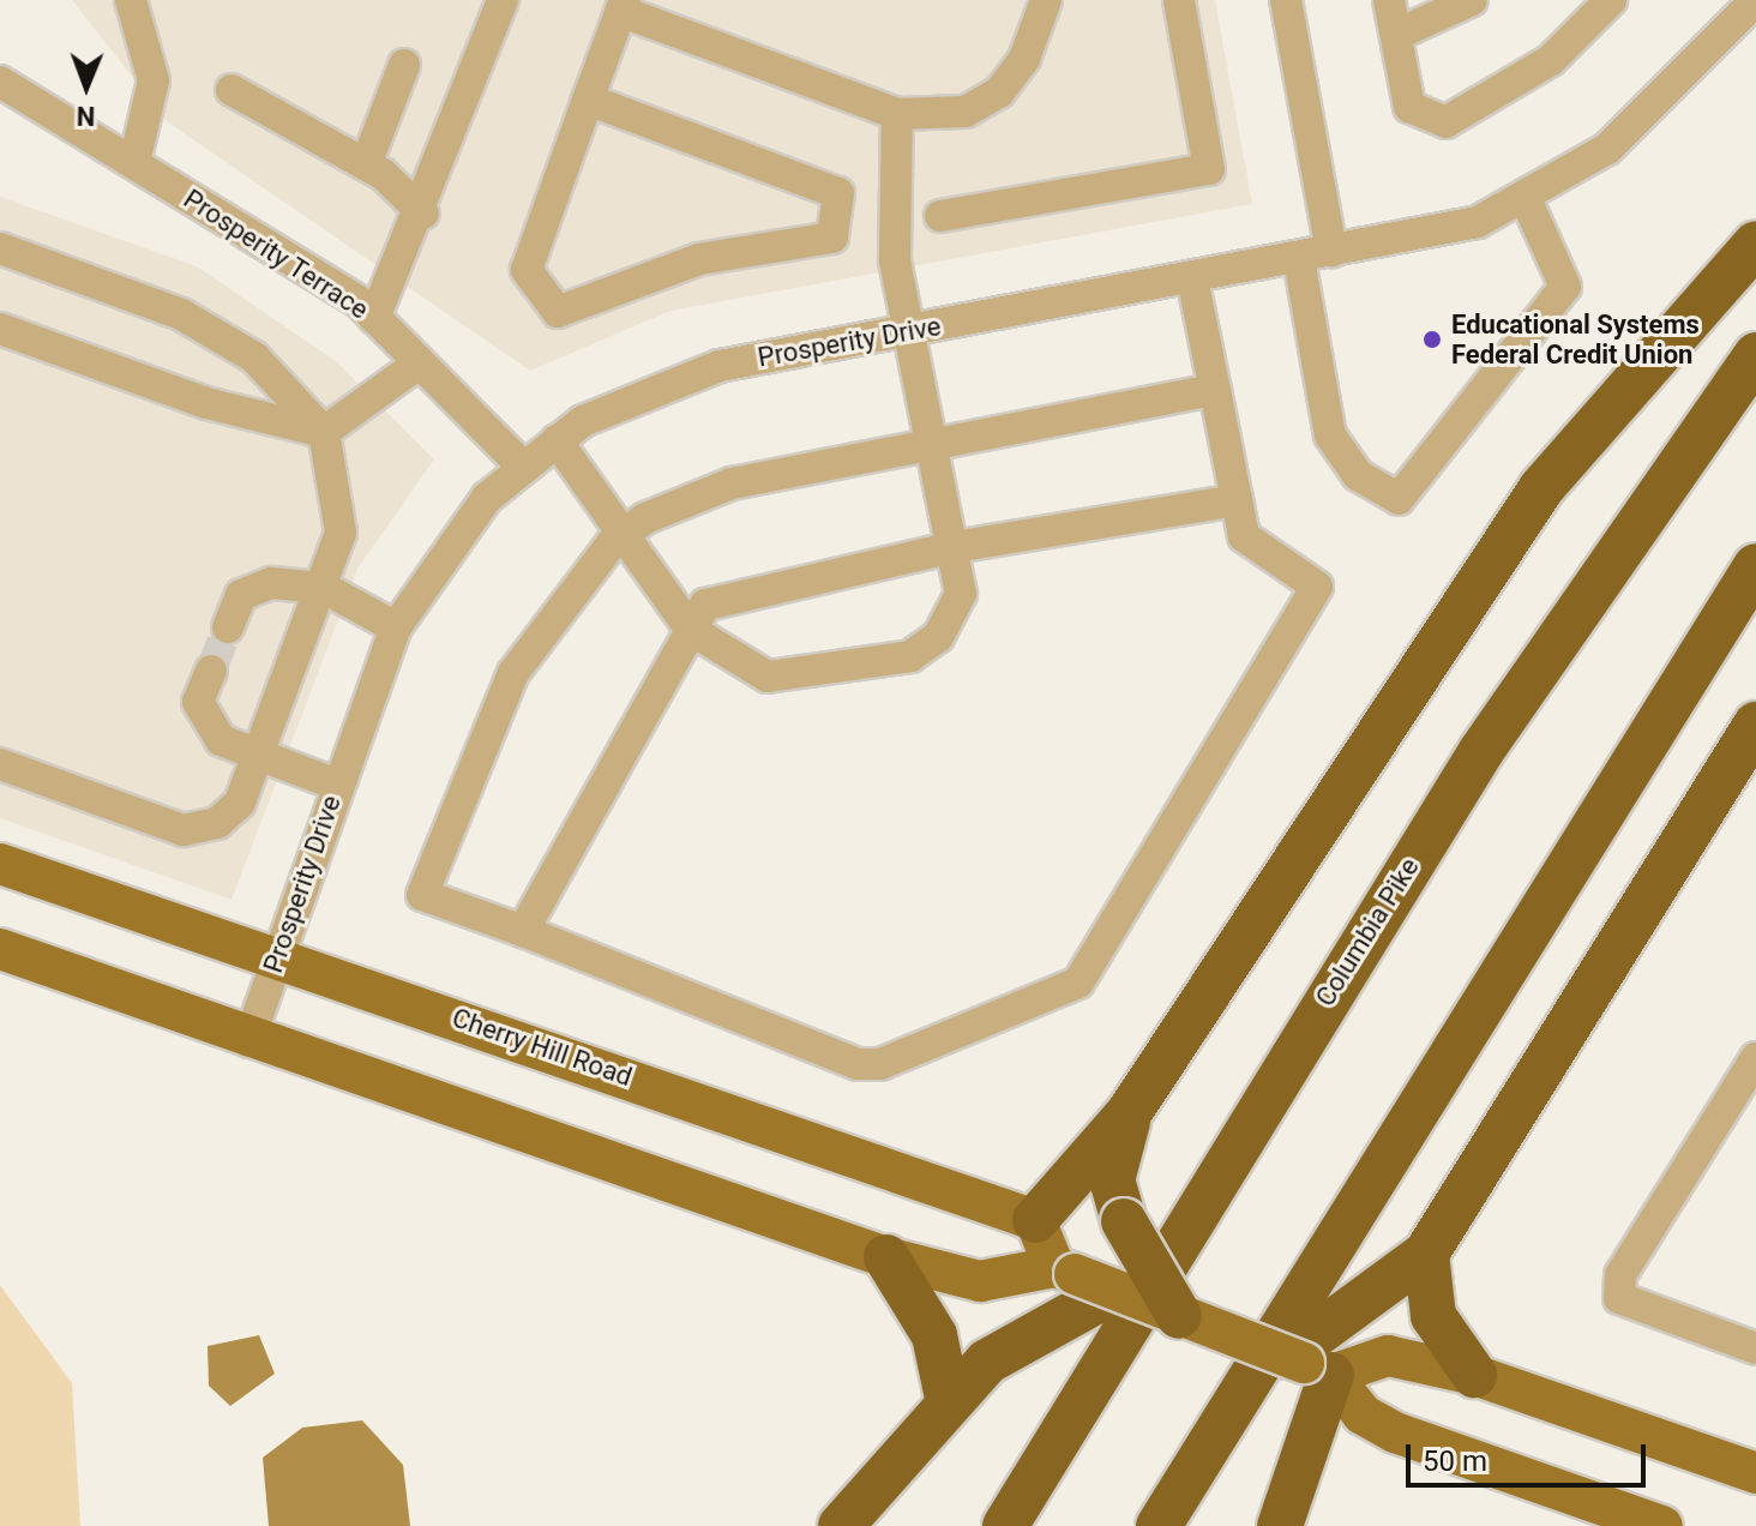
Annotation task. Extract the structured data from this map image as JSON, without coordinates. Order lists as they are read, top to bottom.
{
  "streets": {
    "highway": ["Columbia Pike"],
    "main road": ["Cherry Hill Road"],
    "street": ["Prosperity Terrace", "Prosperity Drive"]
  },
  "crossings": [
    ["Prosperity Terrace", "Prosperity Drive"],
    ["Prosperity Drive", "Cherry Hill Road"]
  ],
  "places": ["Educational Systems Federal Credit Union"],
  "scale_bar": "50 m",
  "north": "bottom"
}
